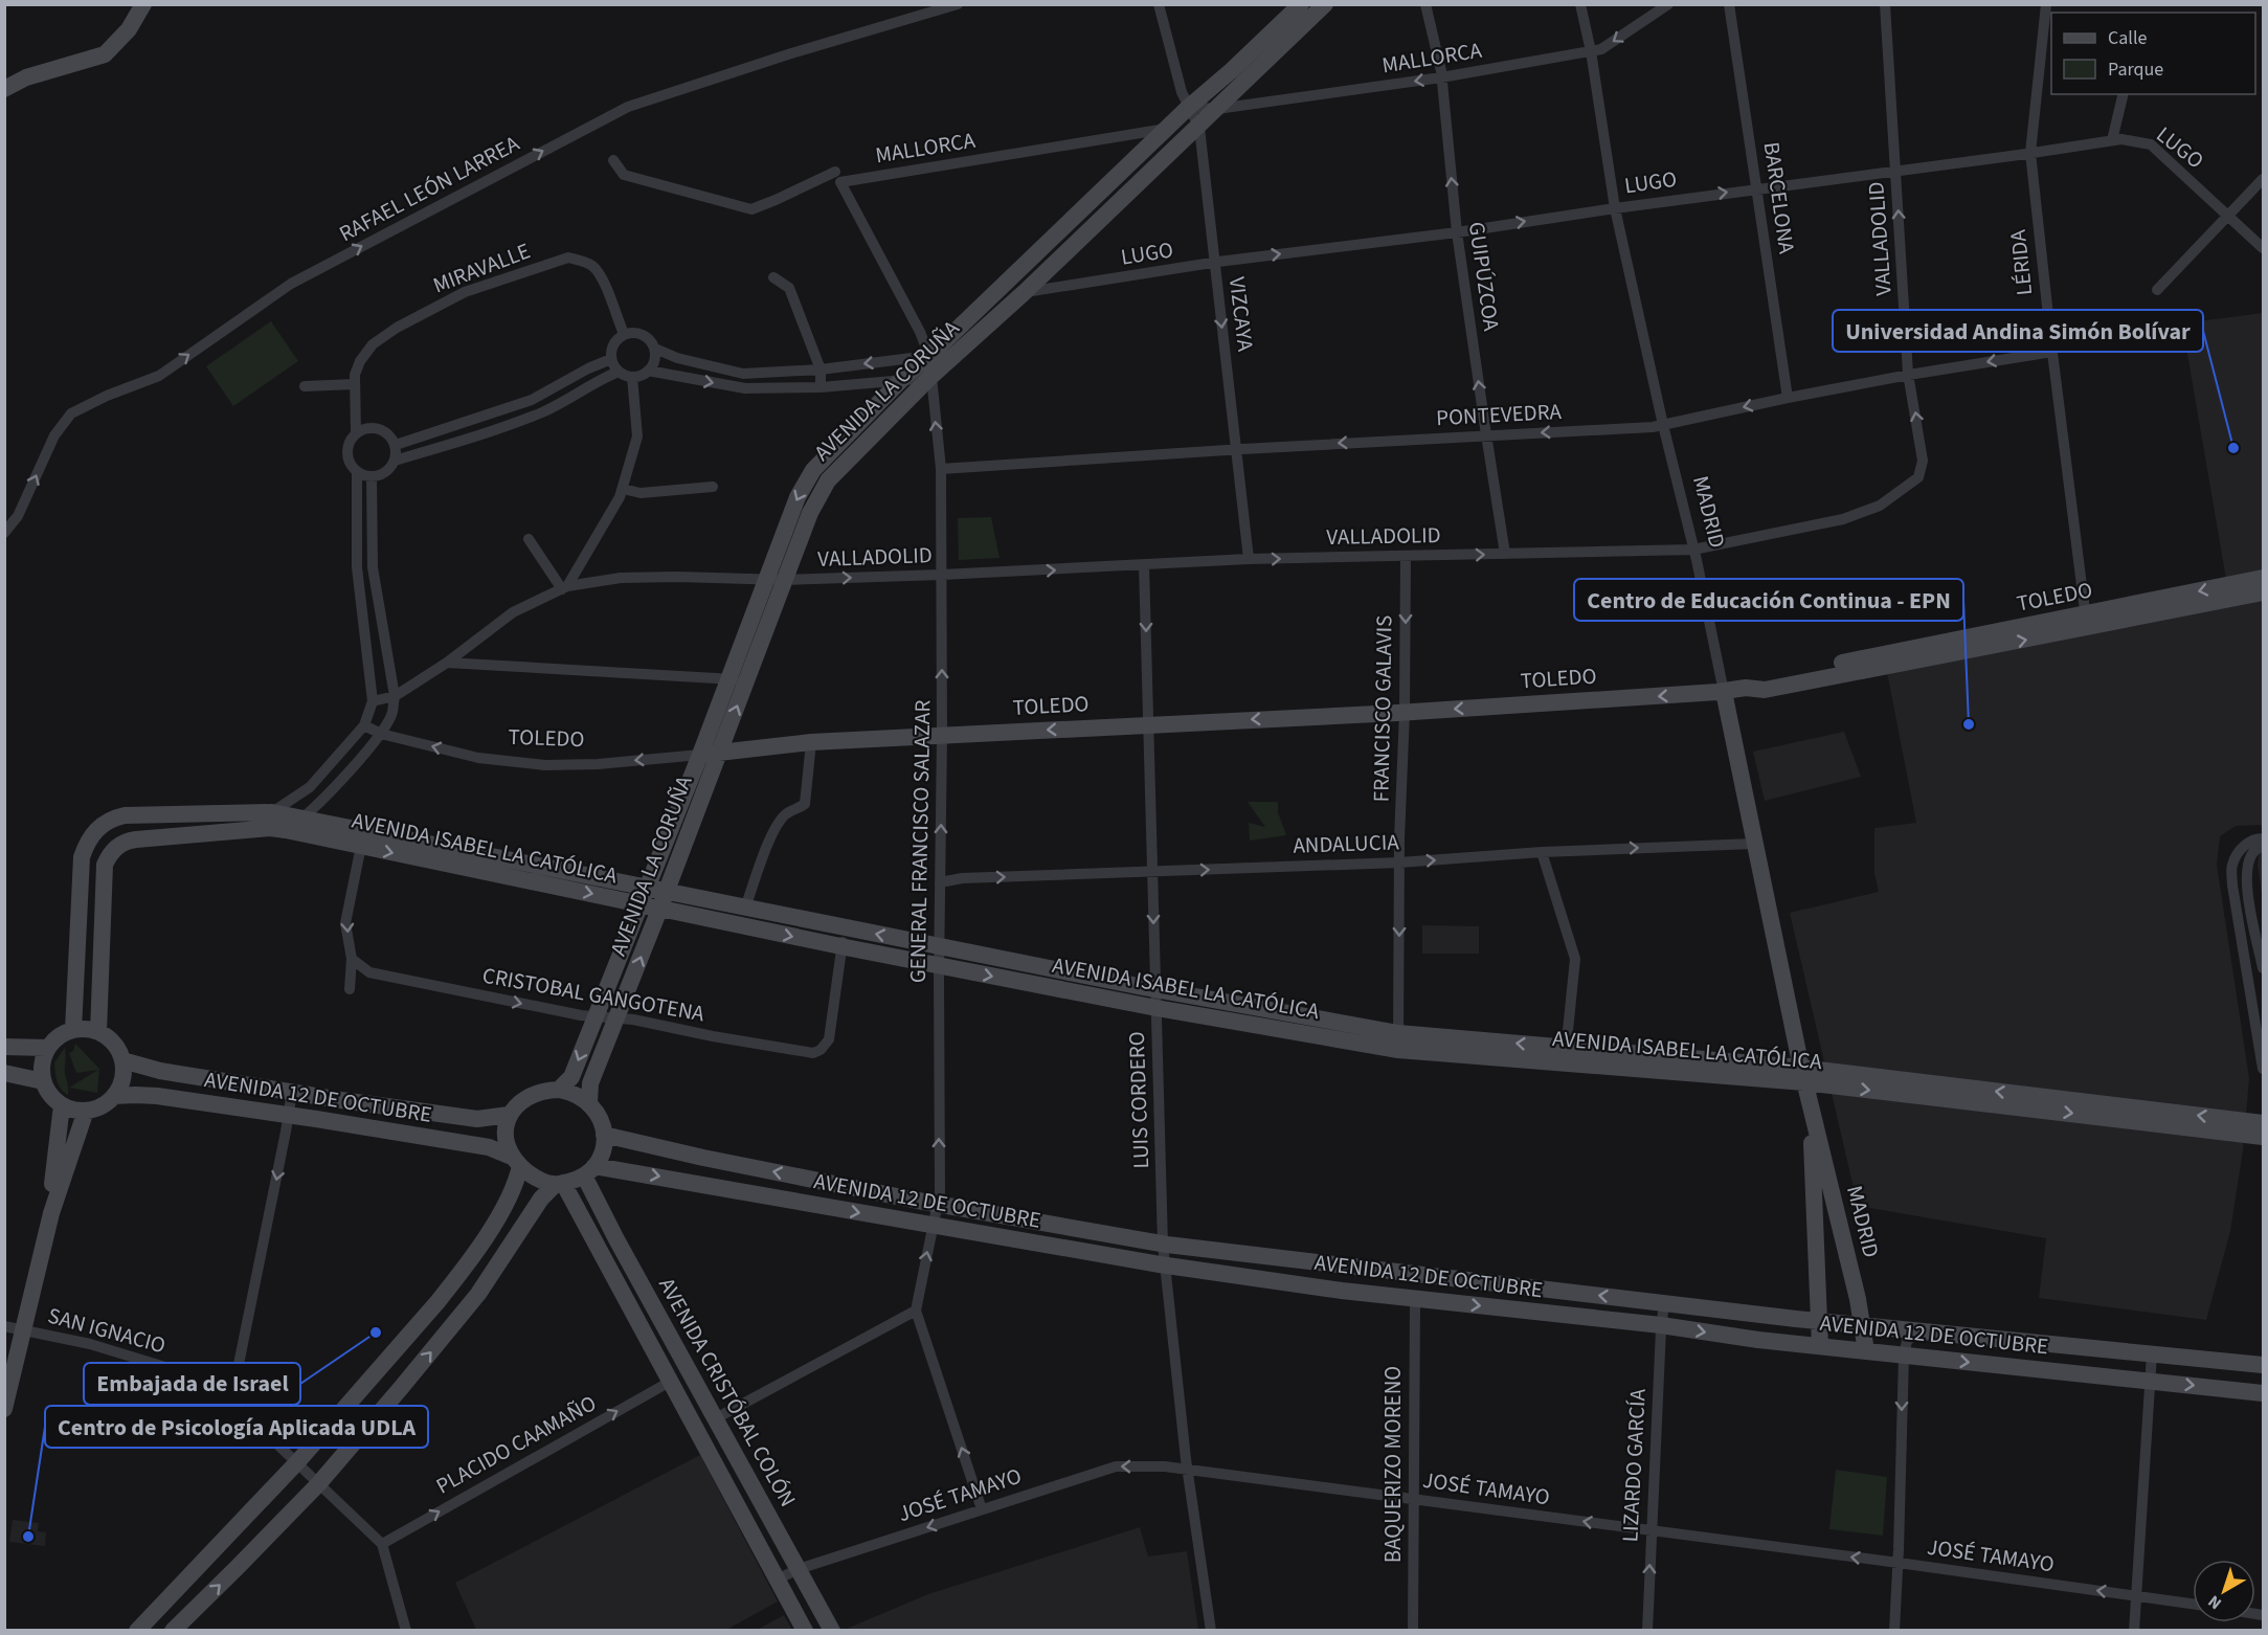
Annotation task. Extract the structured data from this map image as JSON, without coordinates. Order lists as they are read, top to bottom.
{
  "streets": {
    "main road": [
      "AVENIDA LA CORUÑA",
      "MADRID",
      "TOLEDO",
      "AVENIDA ISABEL LA CATÓLICA",
      "AVENIDA 12 DE OCTUBRE",
      "AVENIDA CRISTÓBAL COLÓN"
    ],
    "street": [
      "MALLORCA",
      "LUGO",
      "RAFAEL LEÓN LARREA",
      "BARCELONA",
      "VALLADOLID",
      "LÉRIDA",
      "MIRAVALLE",
      "GUIPÚZCOA",
      "VIZCAYA",
      "PONTEVEDRA",
      "FRANCISCO GALAVIS",
      "GENERAL FRANCISCO SALAZAR",
      "ANDALUCIA",
      "CRISTOBAL GANGOTENA",
      "LUIS CORDERO",
      "SAN IGNACIO",
      "PLACIDO CAAMAÑO",
      "BAQUERIZO MORENO",
      "LIZARDO GARCÍA",
      "JOSÉ TAMAYO"
    ]
  },
  "crossings": [
    ["MALLORCA", "GUIPÚZCOA"],
    ["MALLORCA", "VIZCAYA"],
    ["MALLORCA", "AVENIDA LA CORUÑA"],
    ["MALLORCA", "MADRID"],
    ["MALLORCA", "GENERAL FRANCISCO SALAZAR"],
    ["LUGO", "BARCELONA"],
    ["LUGO", "VALLADOLID"],
    ["LUGO", "LÉRIDA"],
    ["LUGO", "GUIPÚZCOA"],
    ["LUGO", "VIZCAYA"],
    ["LUGO", "AVENIDA LA CORUÑA"],
    ["LUGO", "MADRID"],
    ["BARCELONA", "PONTEVEDRA"],
    ["VALLADOLID", "GUIPÚZCOA"],
    ["VALLADOLID", "VIZCAYA"],
    ["VALLADOLID", "AVENIDA LA CORUÑA"],
    ["VALLADOLID", "PONTEVEDRA"],
    ["VALLADOLID", "MADRID"],
    ["VALLADOLID", "FRANCISCO GALAVIS"],
    ["VALLADOLID", "GENERAL FRANCISCO SALAZAR"],
    ["VALLADOLID", "LUIS CORDERO"],
    ["LÉRIDA", "PONTEVEDRA"],
    ["LÉRIDA", "TOLEDO"],
    ["GUIPÚZCOA", "PONTEVEDRA"],
    ["VIZCAYA", "AVENIDA LA CORUÑA"],
    ["VIZCAYA", "PONTEVEDRA"],
    ["AVENIDA LA CORUÑA", "TOLEDO"],
    ["AVENIDA LA CORUÑA", "GENERAL FRANCISCO SALAZAR"],
    ["AVENIDA LA CORUÑA", "AVENIDA ISABEL LA CATÓLICA"],
    ["AVENIDA LA CORUÑA", "CRISTOBAL GANGOTENA"],
    ["AVENIDA LA CORUÑA", "AVENIDA 12 DE OCTUBRE"],
    ["AVENIDA LA CORUÑA", "AVENIDA CRISTÓBAL COLÓN"],
    ["PONTEVEDRA", "MADRID"],
    ["PONTEVEDRA", "GENERAL FRANCISCO SALAZAR"],
    ["MADRID", "TOLEDO"],
    ["MADRID", "ANDALUCIA"],
    ["MADRID", "AVENIDA ISABEL LA CATÓLICA"],
    ["MADRID", "AVENIDA 12 DE OCTUBRE"],
    ["TOLEDO", "FRANCISCO GALAVIS"],
    ["TOLEDO", "GENERAL FRANCISCO SALAZAR"],
    ["TOLEDO", "LUIS CORDERO"],
    ["FRANCISCO GALAVIS", "ANDALUCIA"],
    ["FRANCISCO GALAVIS", "AVENIDA ISABEL LA CATÓLICA"],
    ["GENERAL FRANCISCO SALAZAR", "ANDALUCIA"],
    ["GENERAL FRANCISCO SALAZAR", "AVENIDA ISABEL LA CATÓLICA"],
    ["GENERAL FRANCISCO SALAZAR", "AVENIDA 12 DE OCTUBRE"],
    ["ANDALUCIA", "LUIS CORDERO"],
    ["AVENIDA ISABEL LA CATÓLICA", "CRISTOBAL GANGOTENA"],
    ["AVENIDA ISABEL LA CATÓLICA", "AVENIDA 12 DE OCTUBRE"],
    ["AVENIDA ISABEL LA CATÓLICA", "LUIS CORDERO"],
    ["AVENIDA 12 DE OCTUBRE", "LUIS CORDERO"],
    ["AVENIDA 12 DE OCTUBRE", "AVENIDA CRISTÓBAL COLÓN"],
    ["AVENIDA 12 DE OCTUBRE", "BAQUERIZO MORENO"],
    ["AVENIDA 12 DE OCTUBRE", "LIZARDO GARCÍA"],
    ["LUIS CORDERO", "JOSÉ TAMAYO"],
    ["SAN IGNACIO", "PLACIDO CAAMAÑO"],
    ["AVENIDA CRISTÓBAL COLÓN", "PLACIDO CAAMAÑO"],
    ["AVENIDA CRISTÓBAL COLÓN", "JOSÉ TAMAYO"],
    ["BAQUERIZO MORENO", "JOSÉ TAMAYO"],
    ["LIZARDO GARCÍA", "JOSÉ TAMAYO"]
  ],
  "one_way": [
    "LUGO",
    "RAFAEL LEÓN LARREA",
    "GUIPÚZCOA",
    "PONTEVEDRA",
    "TOLEDO",
    "FRANCISCO GALAVIS",
    "GENERAL FRANCISCO SALAZAR",
    "ANDALUCIA",
    "CRISTOBAL GANGOTENA",
    "PLACIDO CAAMAÑO",
    "JOSÉ TAMAYO"
  ],
  "places": [
    "Universidad Andina Simón Bolívar",
    "Centro de Educación Continua - EPN",
    "Embajada de Israel",
    "Centro de Psicología Aplicada UDLA"
  ],
  "legend": ["Calle", "Parque"],
  "north": "bottom left"
}
